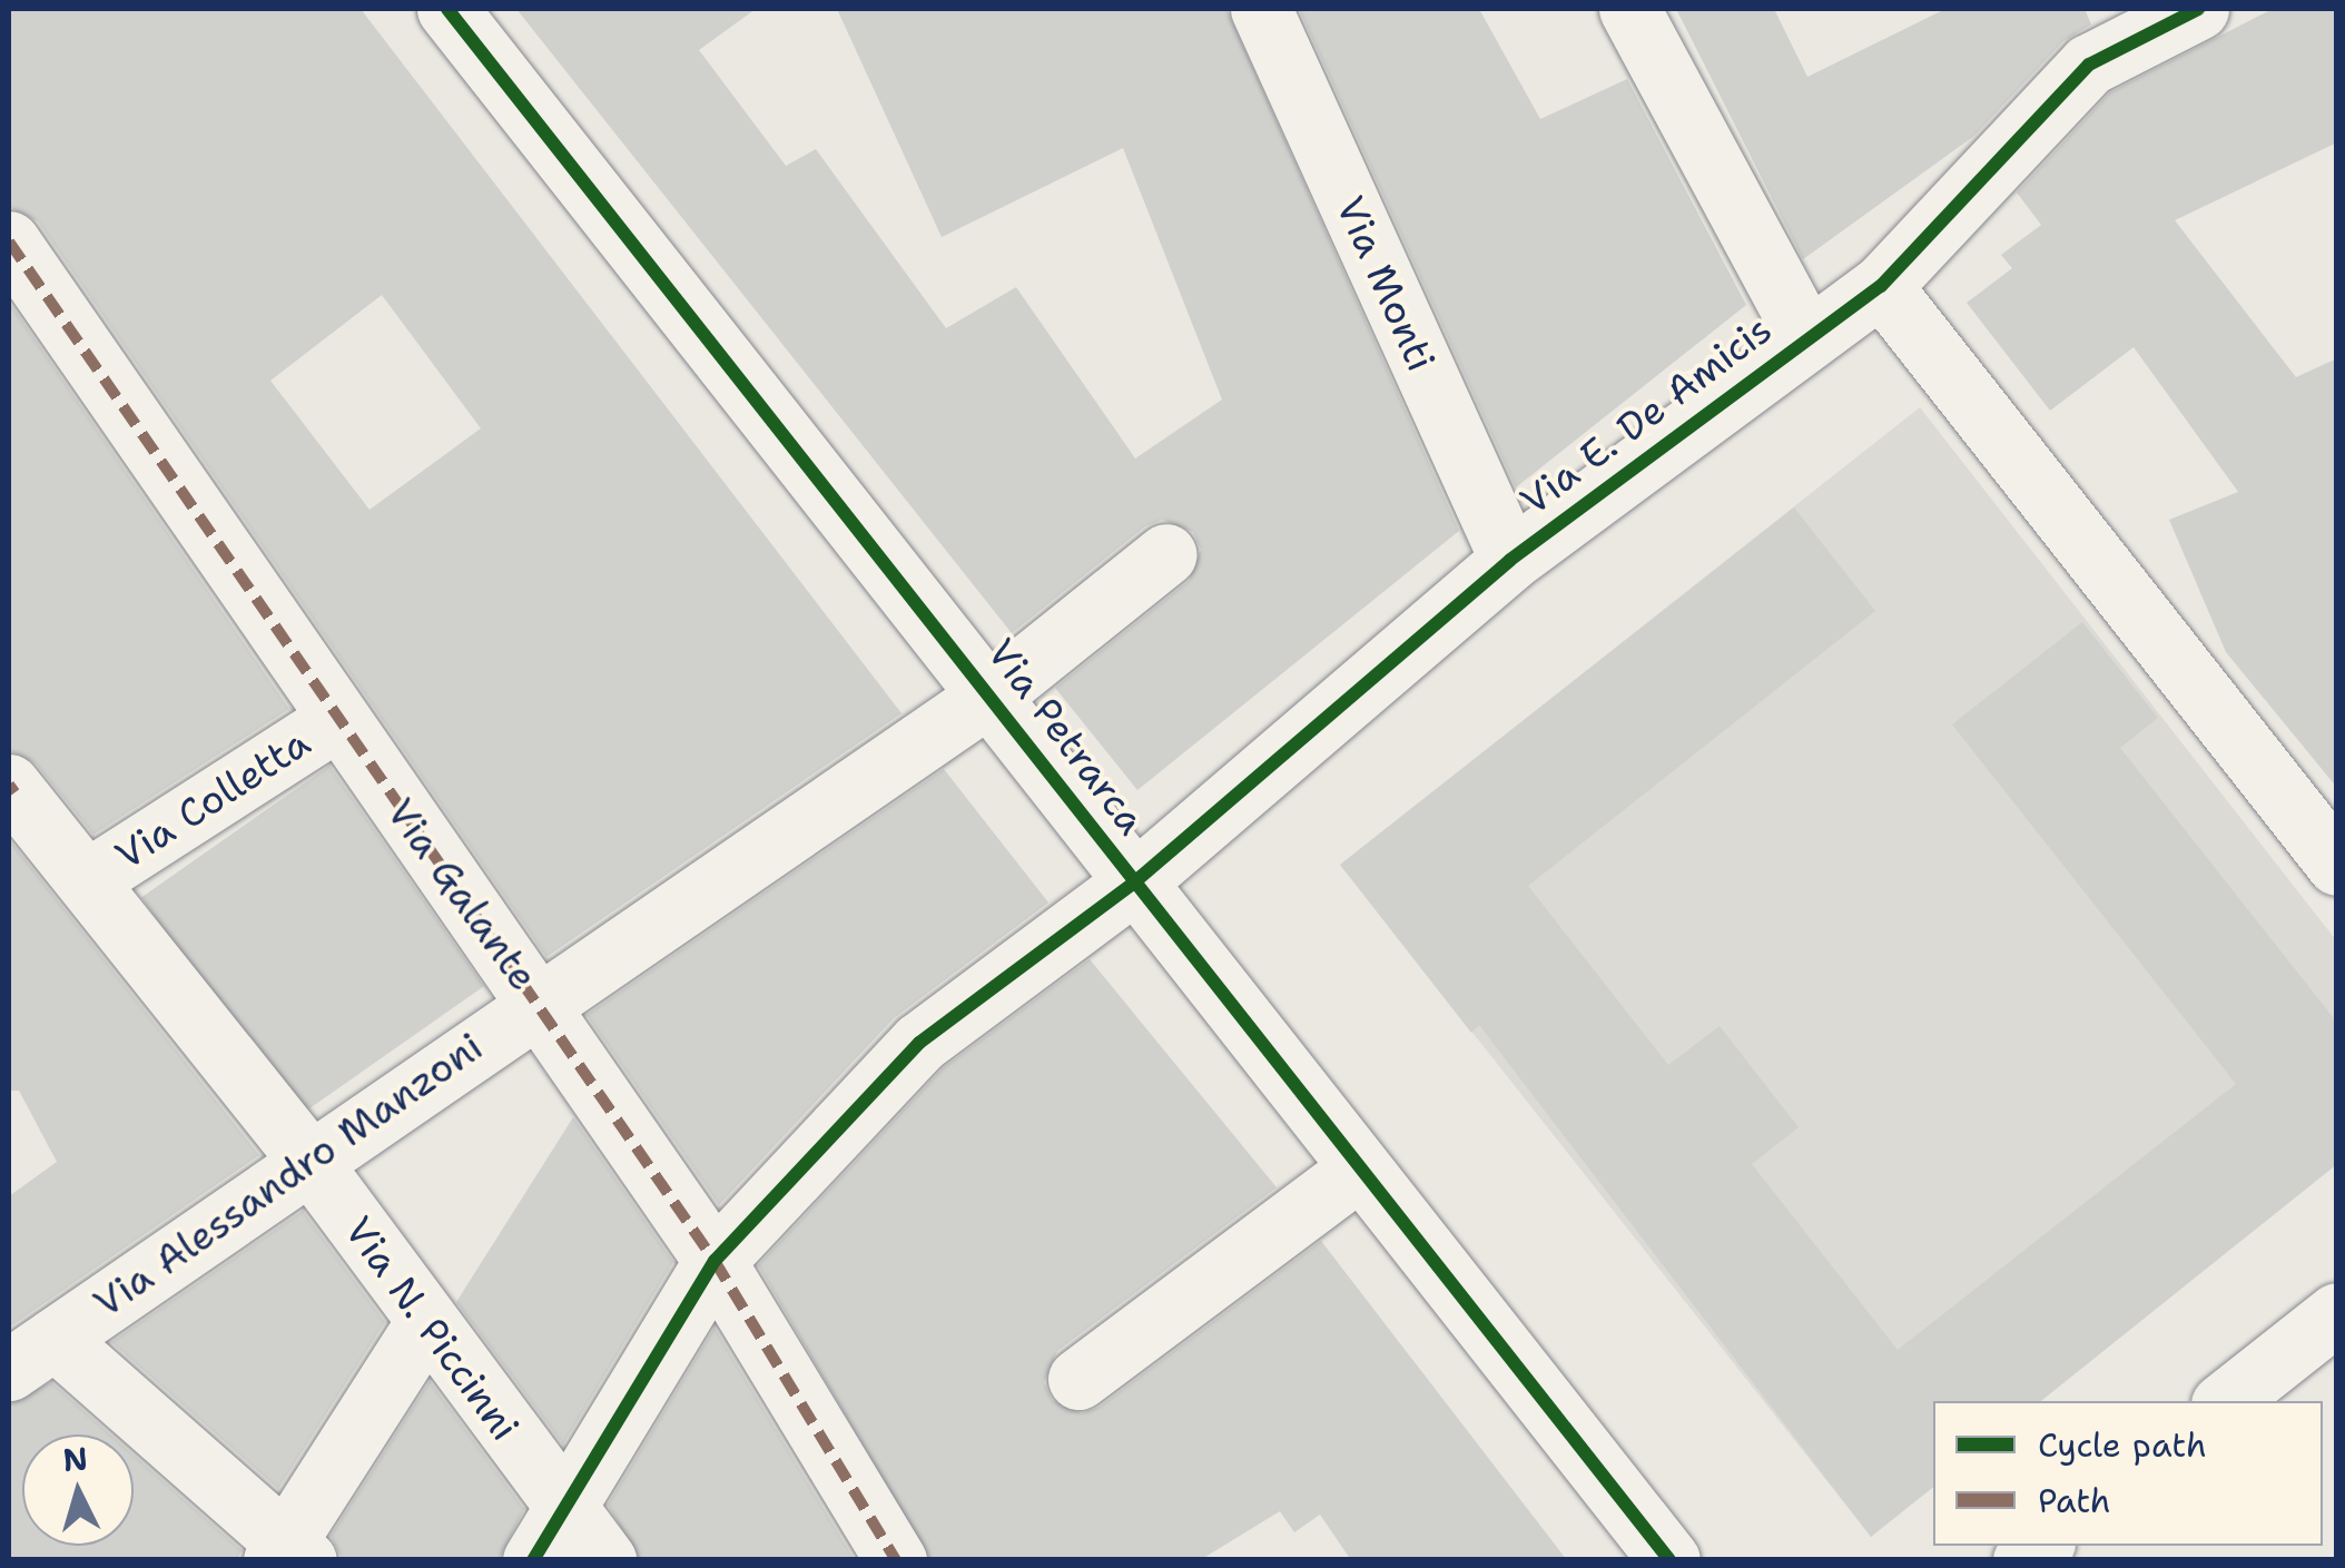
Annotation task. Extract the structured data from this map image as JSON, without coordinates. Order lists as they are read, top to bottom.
{
  "streets": {
    "street": [
      "Via Monti",
      "Via E. De Amicis",
      "Via Petrarca",
      "Via Colletta",
      "Via Galante",
      "Via Alessandro Manzoni",
      "Via N. Piccinni"
    ]
  },
  "crossings": [
    ["Via Monti", "Via E. De Amicis"],
    ["Via E. De Amicis", "Via Petrarca"],
    ["Via E. De Amicis", "Via Galante"],
    ["Via E. De Amicis", "Via N. Piccinni"],
    ["Via Petrarca", "Via Alessandro Manzoni"],
    ["Via Colletta", "Via Galante"],
    ["Via Colletta", "Via N. Piccinni"],
    ["Via Galante", "Via Alessandro Manzoni"],
    ["Via Alessandro Manzoni", "Via N. Piccinni"]
  ],
  "legend": ["Cycle path", "Path"],
  "north": "top"
}
